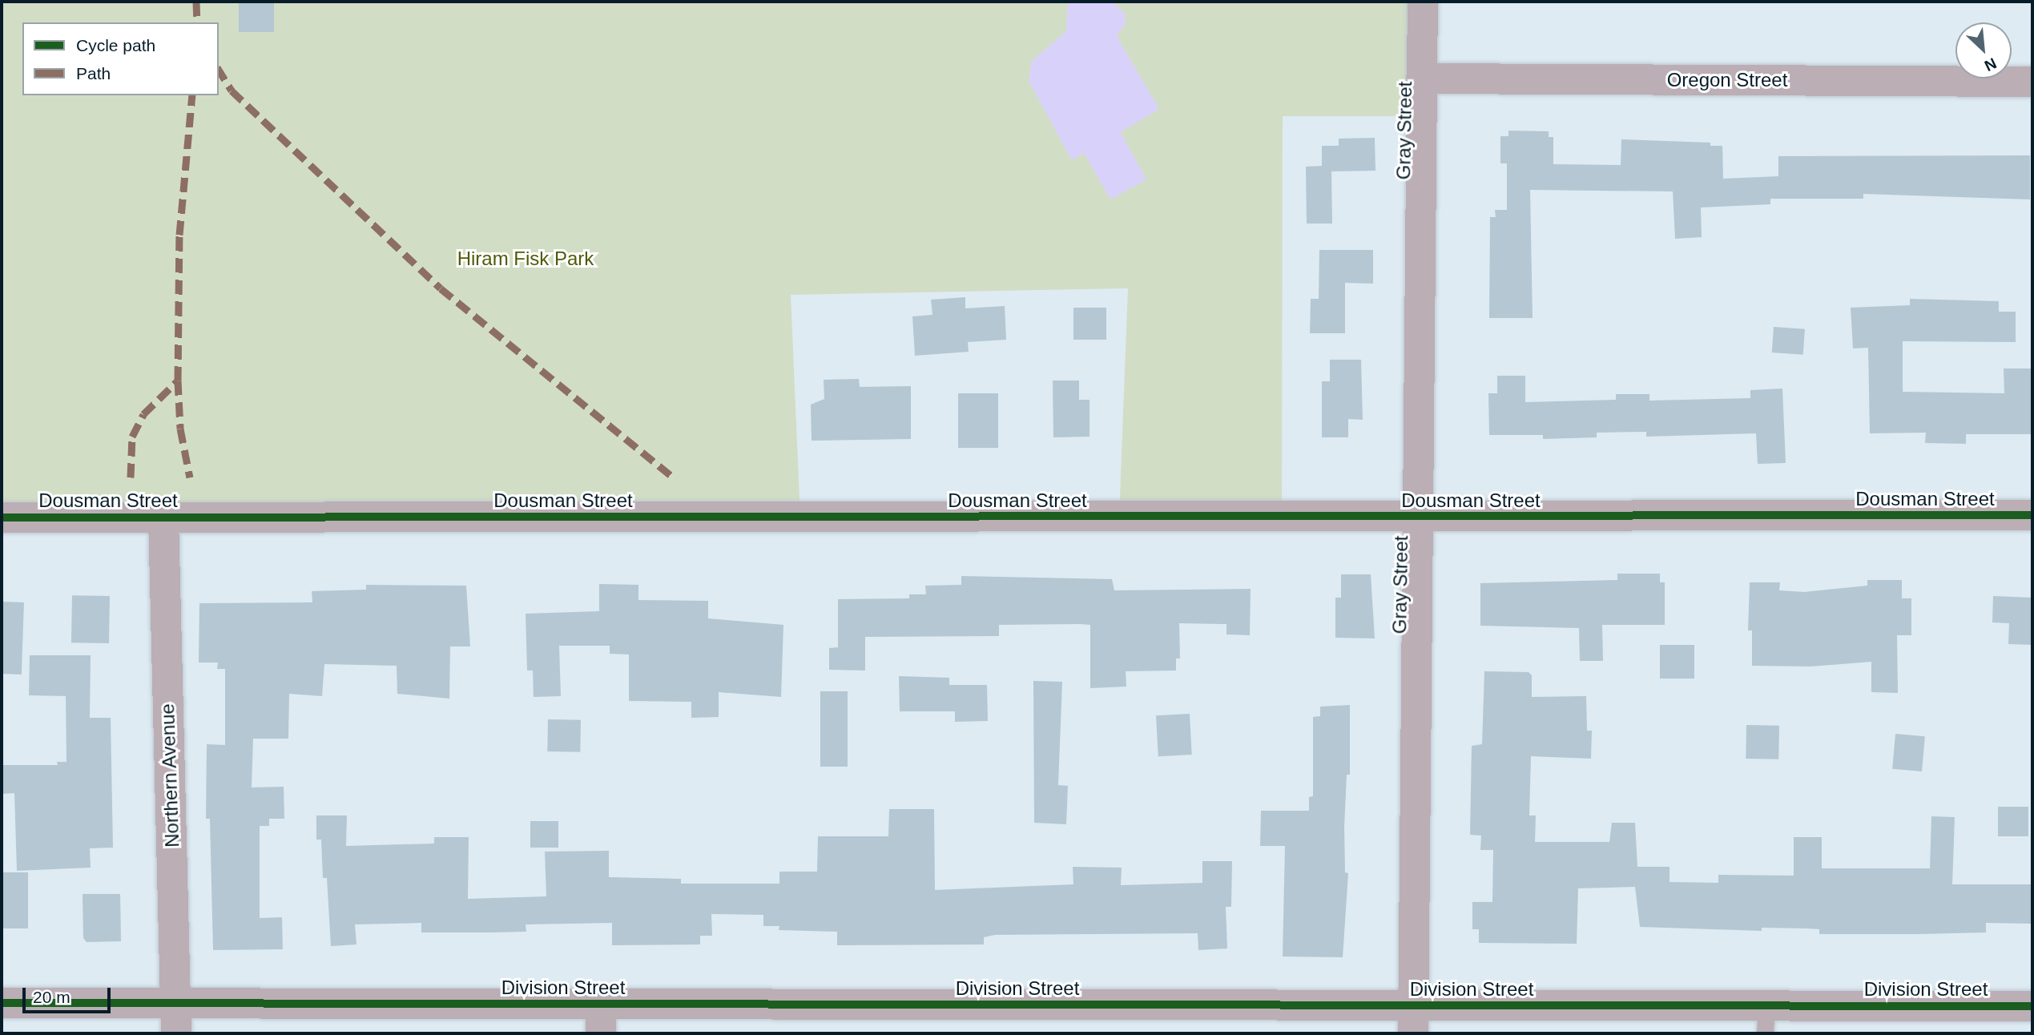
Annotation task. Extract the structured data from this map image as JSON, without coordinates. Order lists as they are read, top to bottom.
{
  "streets": {
    "street": [
      "Oregon Street",
      "Gray Street",
      "Dousman Street",
      "Northern Avenue",
      "Division Street"
    ]
  },
  "crossings": [
    ["Oregon Street", "Gray Street"],
    ["Gray Street", "Dousman Street"],
    ["Gray Street", "Division Street"],
    ["Dousman Street", "Northern Avenue"],
    ["Northern Avenue", "Division Street"]
  ],
  "parks": ["Hiram Fisk Park"],
  "legend": ["Cycle path", "Path"],
  "scale_bar": "20 m",
  "north": "bottom right"
}
